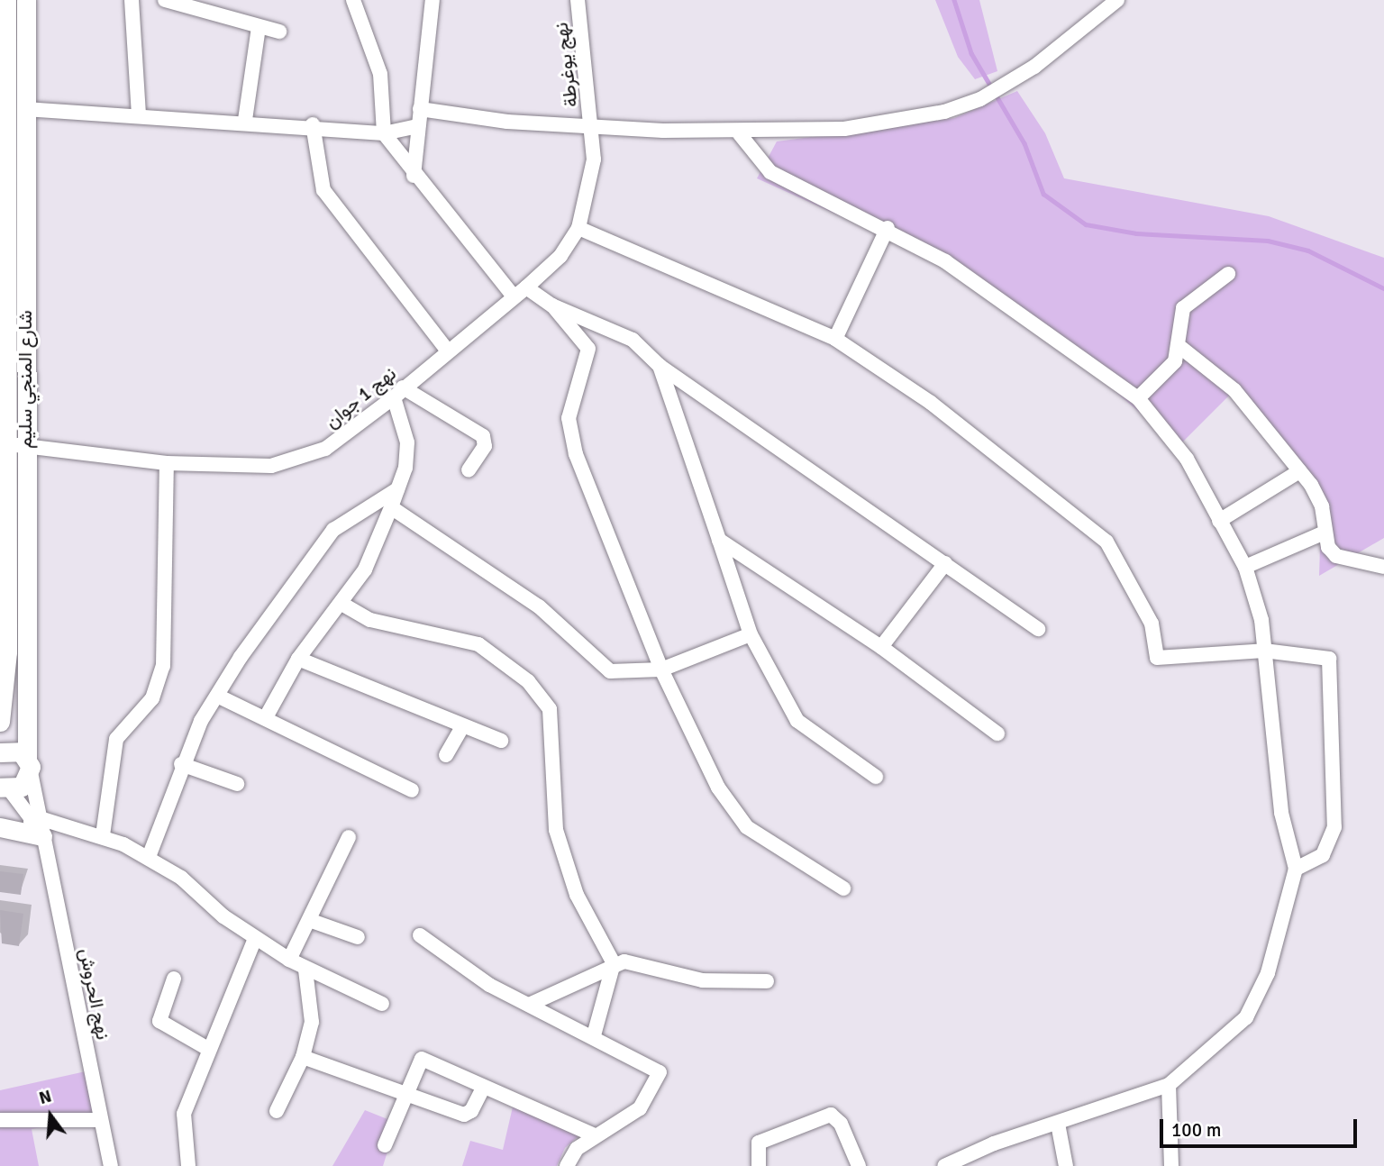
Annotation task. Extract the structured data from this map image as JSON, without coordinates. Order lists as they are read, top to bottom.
{
  "streets": {
    "main road": ["شارع المنجي سليم"],
    "street": ["نهج يوغرطة", "نهج 1 جوان", "نهج الحروش"]
  },
  "crossings": [
    ["نهج يوغرطة", "نهج 1 جوان"],
    ["شارع المنجي سليم", "نهج 1 جوان"],
    ["شارع المنجي سليم", "نهج الحروش"]
  ],
  "scale_bar": "100 m",
  "north": "top"
}
